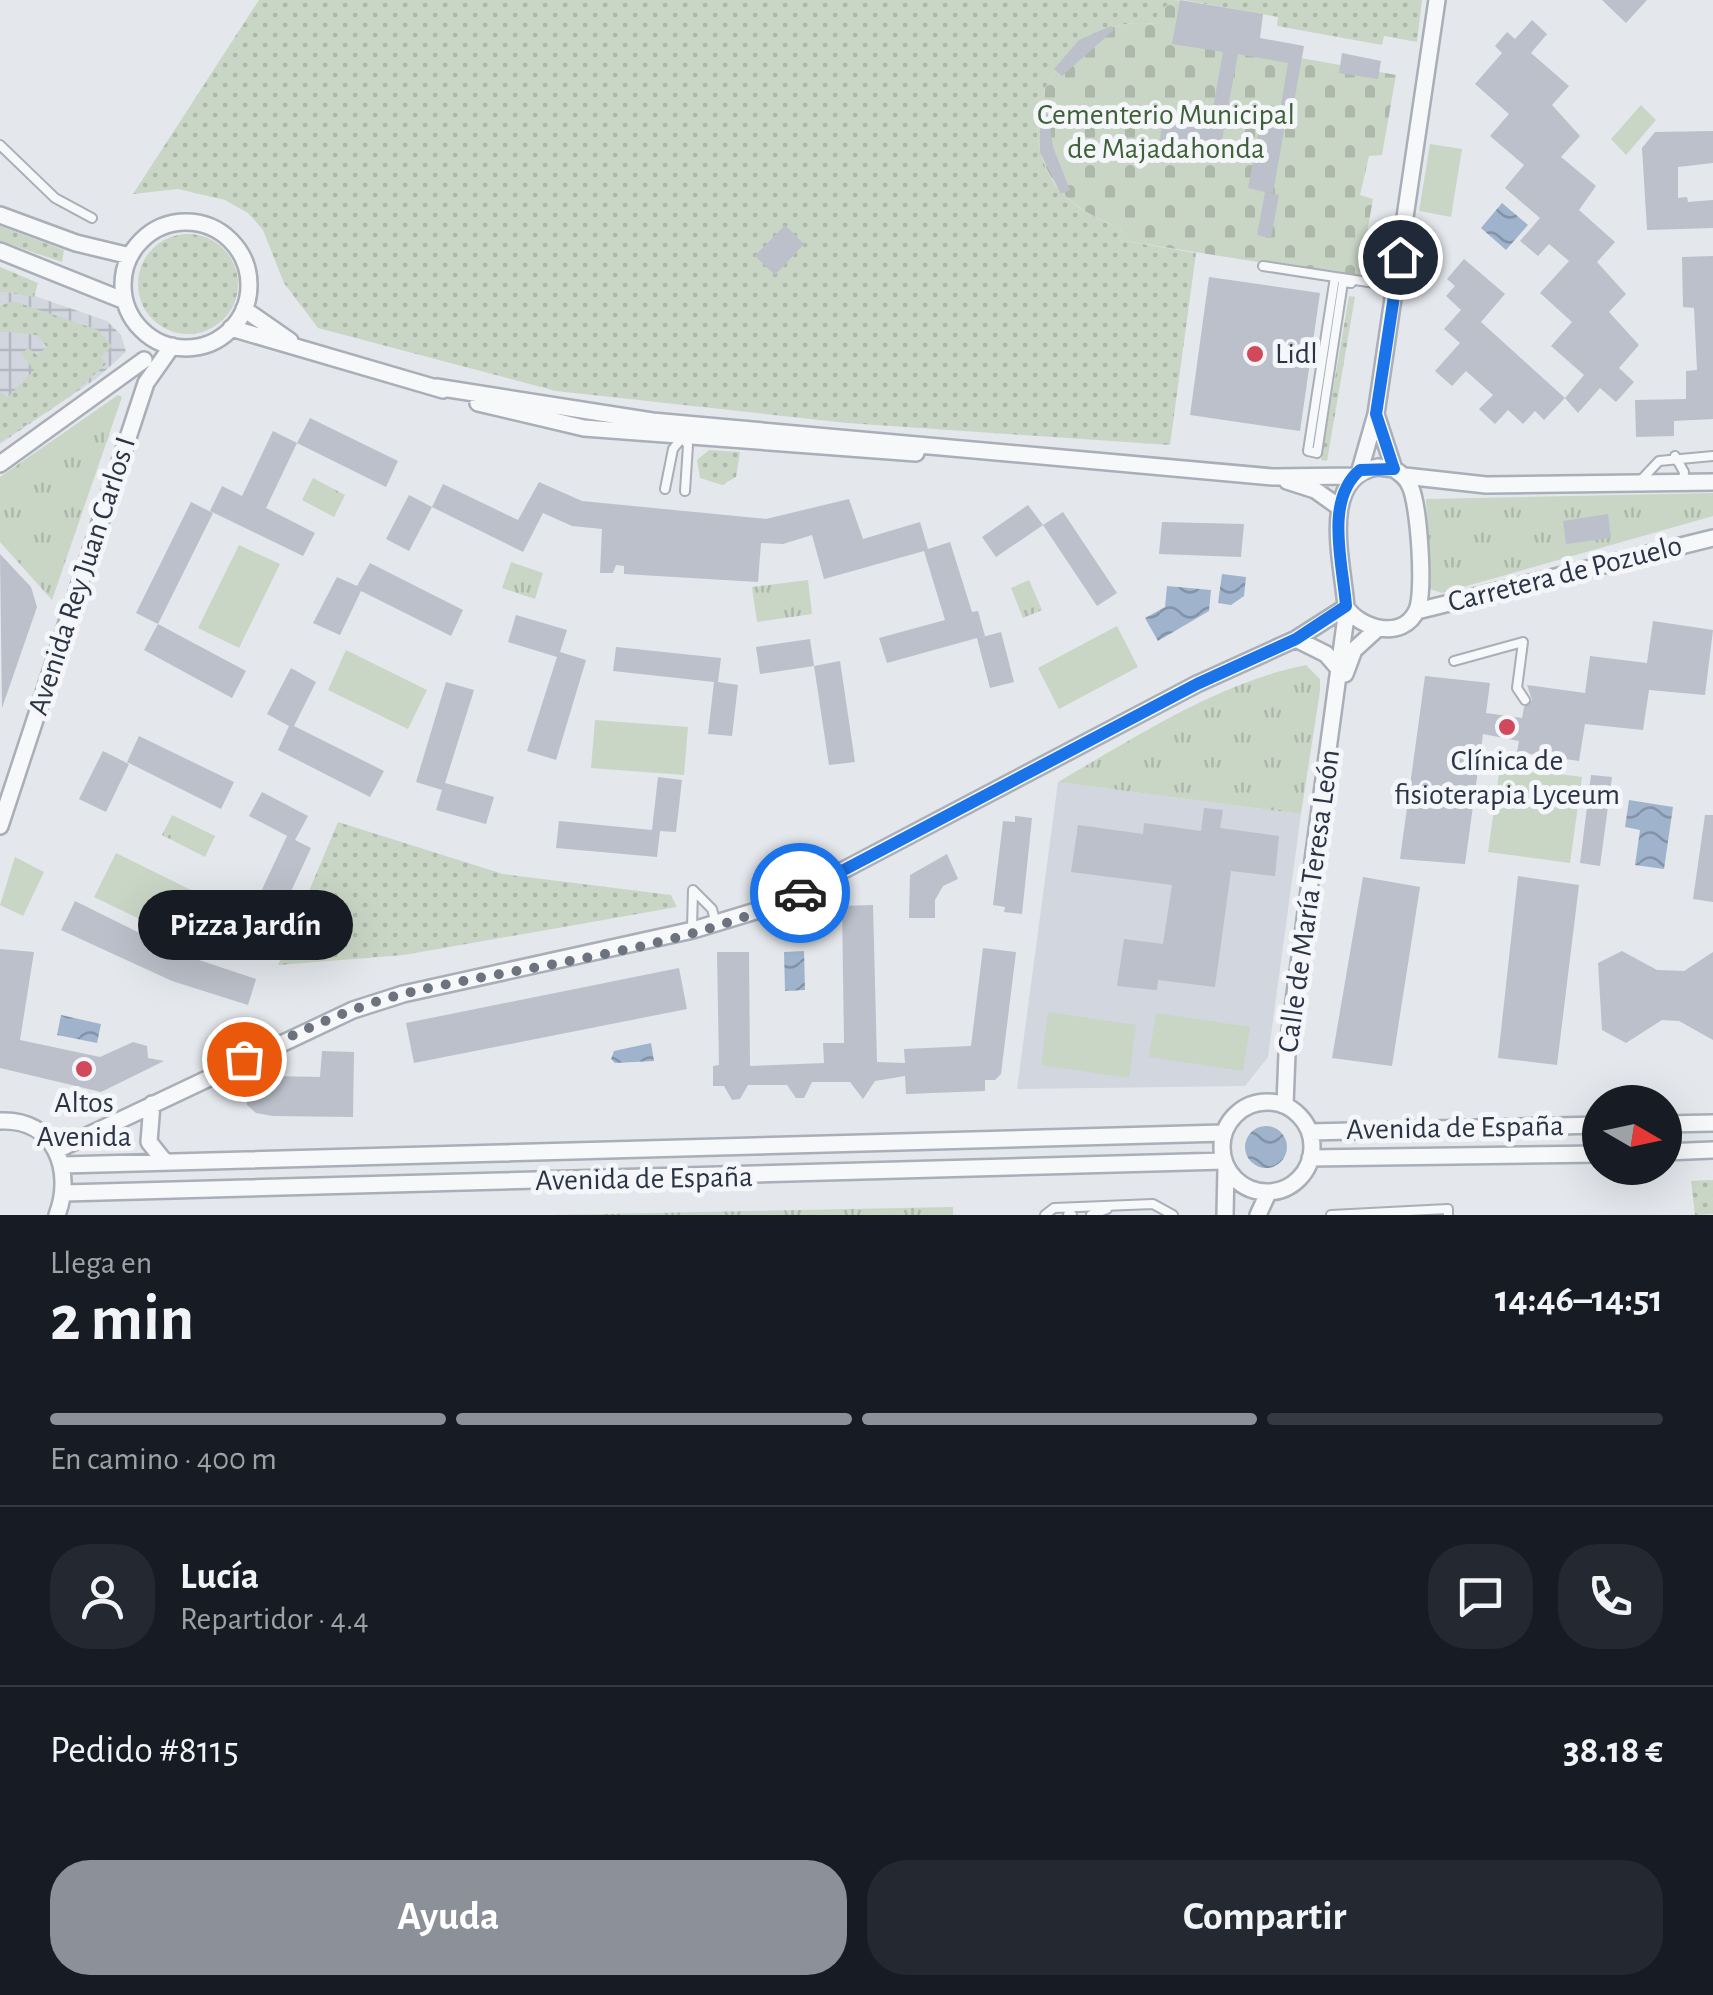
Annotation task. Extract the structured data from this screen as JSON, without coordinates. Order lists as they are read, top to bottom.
{
  "streets": {
    "street": [
      "Carretera de Pozuelo",
      "Avenida Rey Juan Carlos I",
      "Calle de María Teresa León",
      "Avenida de España"
    ]
  },
  "crossings": [
    ["Carretera de Pozuelo", "Calle de María Teresa León"],
    ["Calle de María Teresa León", "Avenida de España"]
  ],
  "parks": ["Cementerio Municipal de Majadahonda"],
  "places": [
    "Lidl",
    "Clínica de fisioterapia Lyceum",
    "Pizza Jardín",
    "Altos Avenida"
  ],
  "north": "right",
  "page": {
    "bubble": "Pizza Jardín",
    "heading": ["2 min", "Llega en", "14:46–14:51"],
    "panel": [
      "Lucía",
      "Repartidor · 4.4",
      "Pedido #8115",
      "38.18 €"
    ],
    "bar": "En camino · 400 m",
    "buttons": ["Ayuda", "Compartir"]
  }
}
